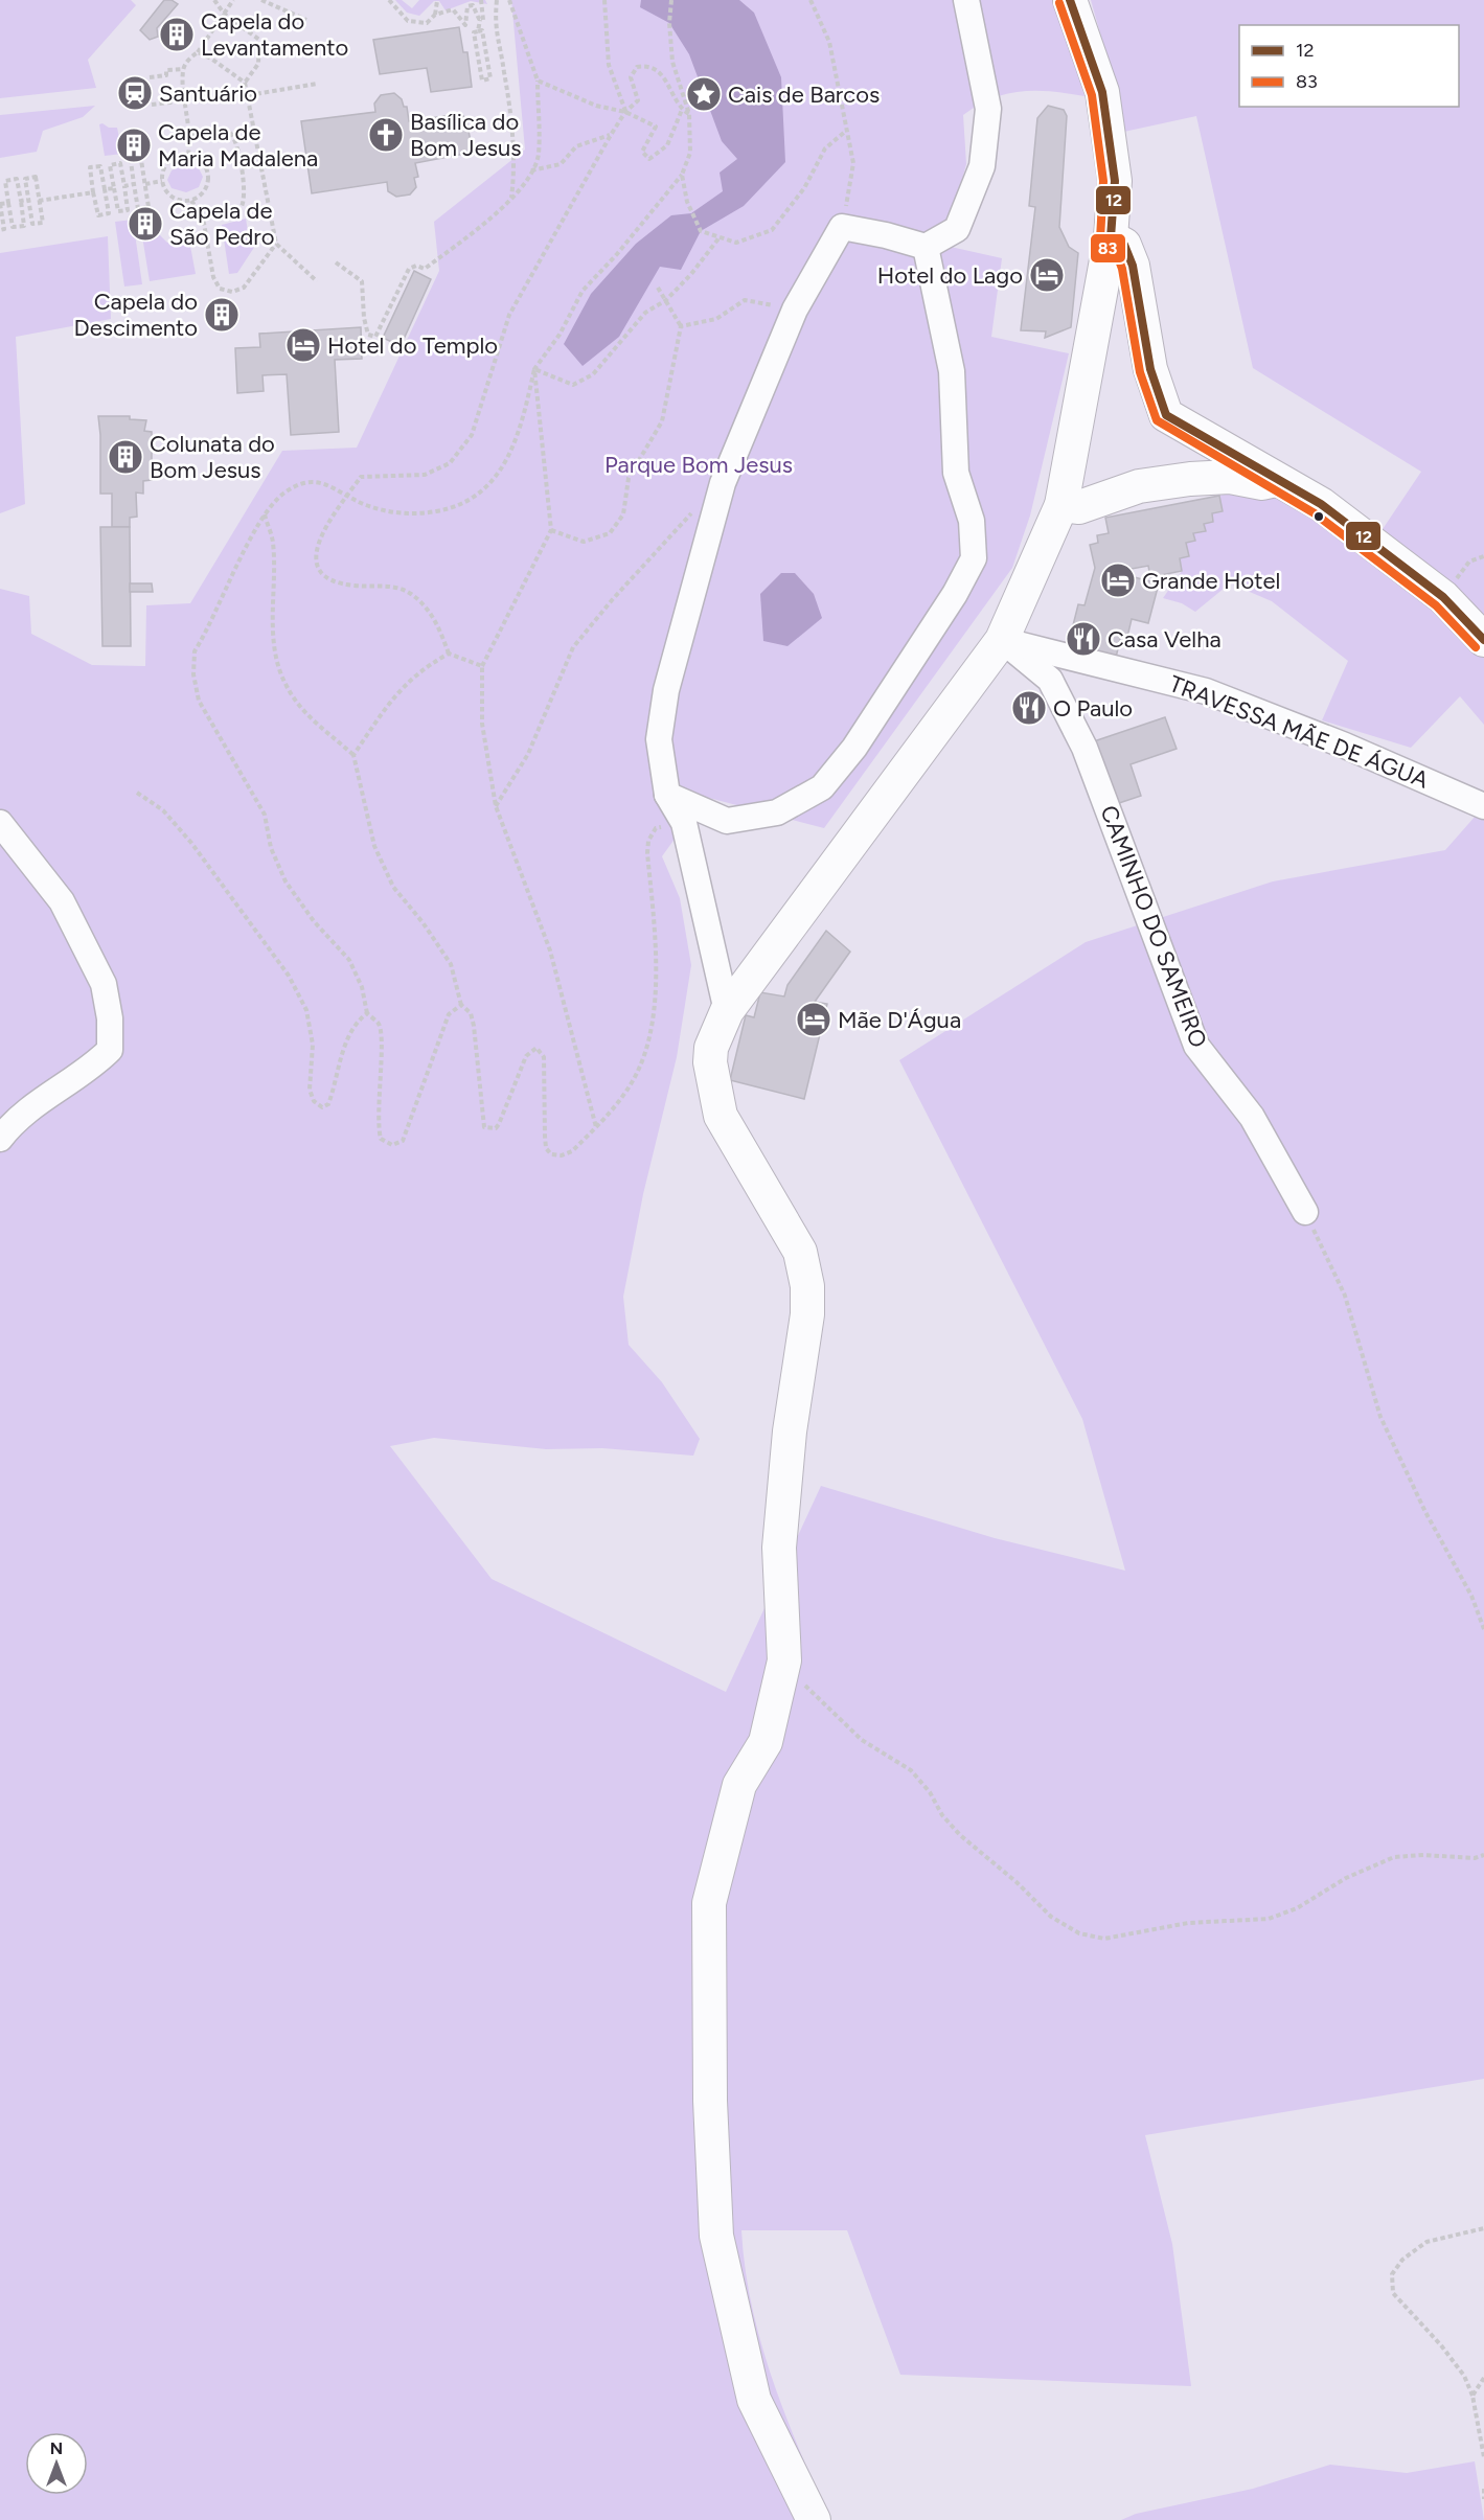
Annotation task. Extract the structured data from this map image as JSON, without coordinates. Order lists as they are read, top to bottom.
{
  "streets": {
    "street": ["TRAVESSA MÃE DE ÁGUA", "CAMINHO DO SAMEIRO"]
  },
  "crossings": [
    ["TRAVESSA MÃE DE ÁGUA", "CAMINHO DO SAMEIRO"]
  ],
  "parks": ["Parque Bom Jesus"],
  "places": {
    "building": [
      "Capela do Levantamento",
      "Capela de Maria Madalena",
      "Capela de São Pedro",
      "Capela do Descimento",
      "Colunata do Bom Jesus"
    ],
    "station": ["Santuário"],
    "place": ["Cais de Barcos"],
    "church": ["Basílica do Bom Jesus"],
    "hotel": [
      "Hotel do Lago",
      "Hotel do Templo",
      "Grande Hotel",
      "Mãe D'Água"
    ],
    "restaurant": ["Casa Velha", "O Paulo"]
  },
  "lines": ["transit line 12", "transit line 83"],
  "legend": ["12", "83"],
  "north": "top"
}
